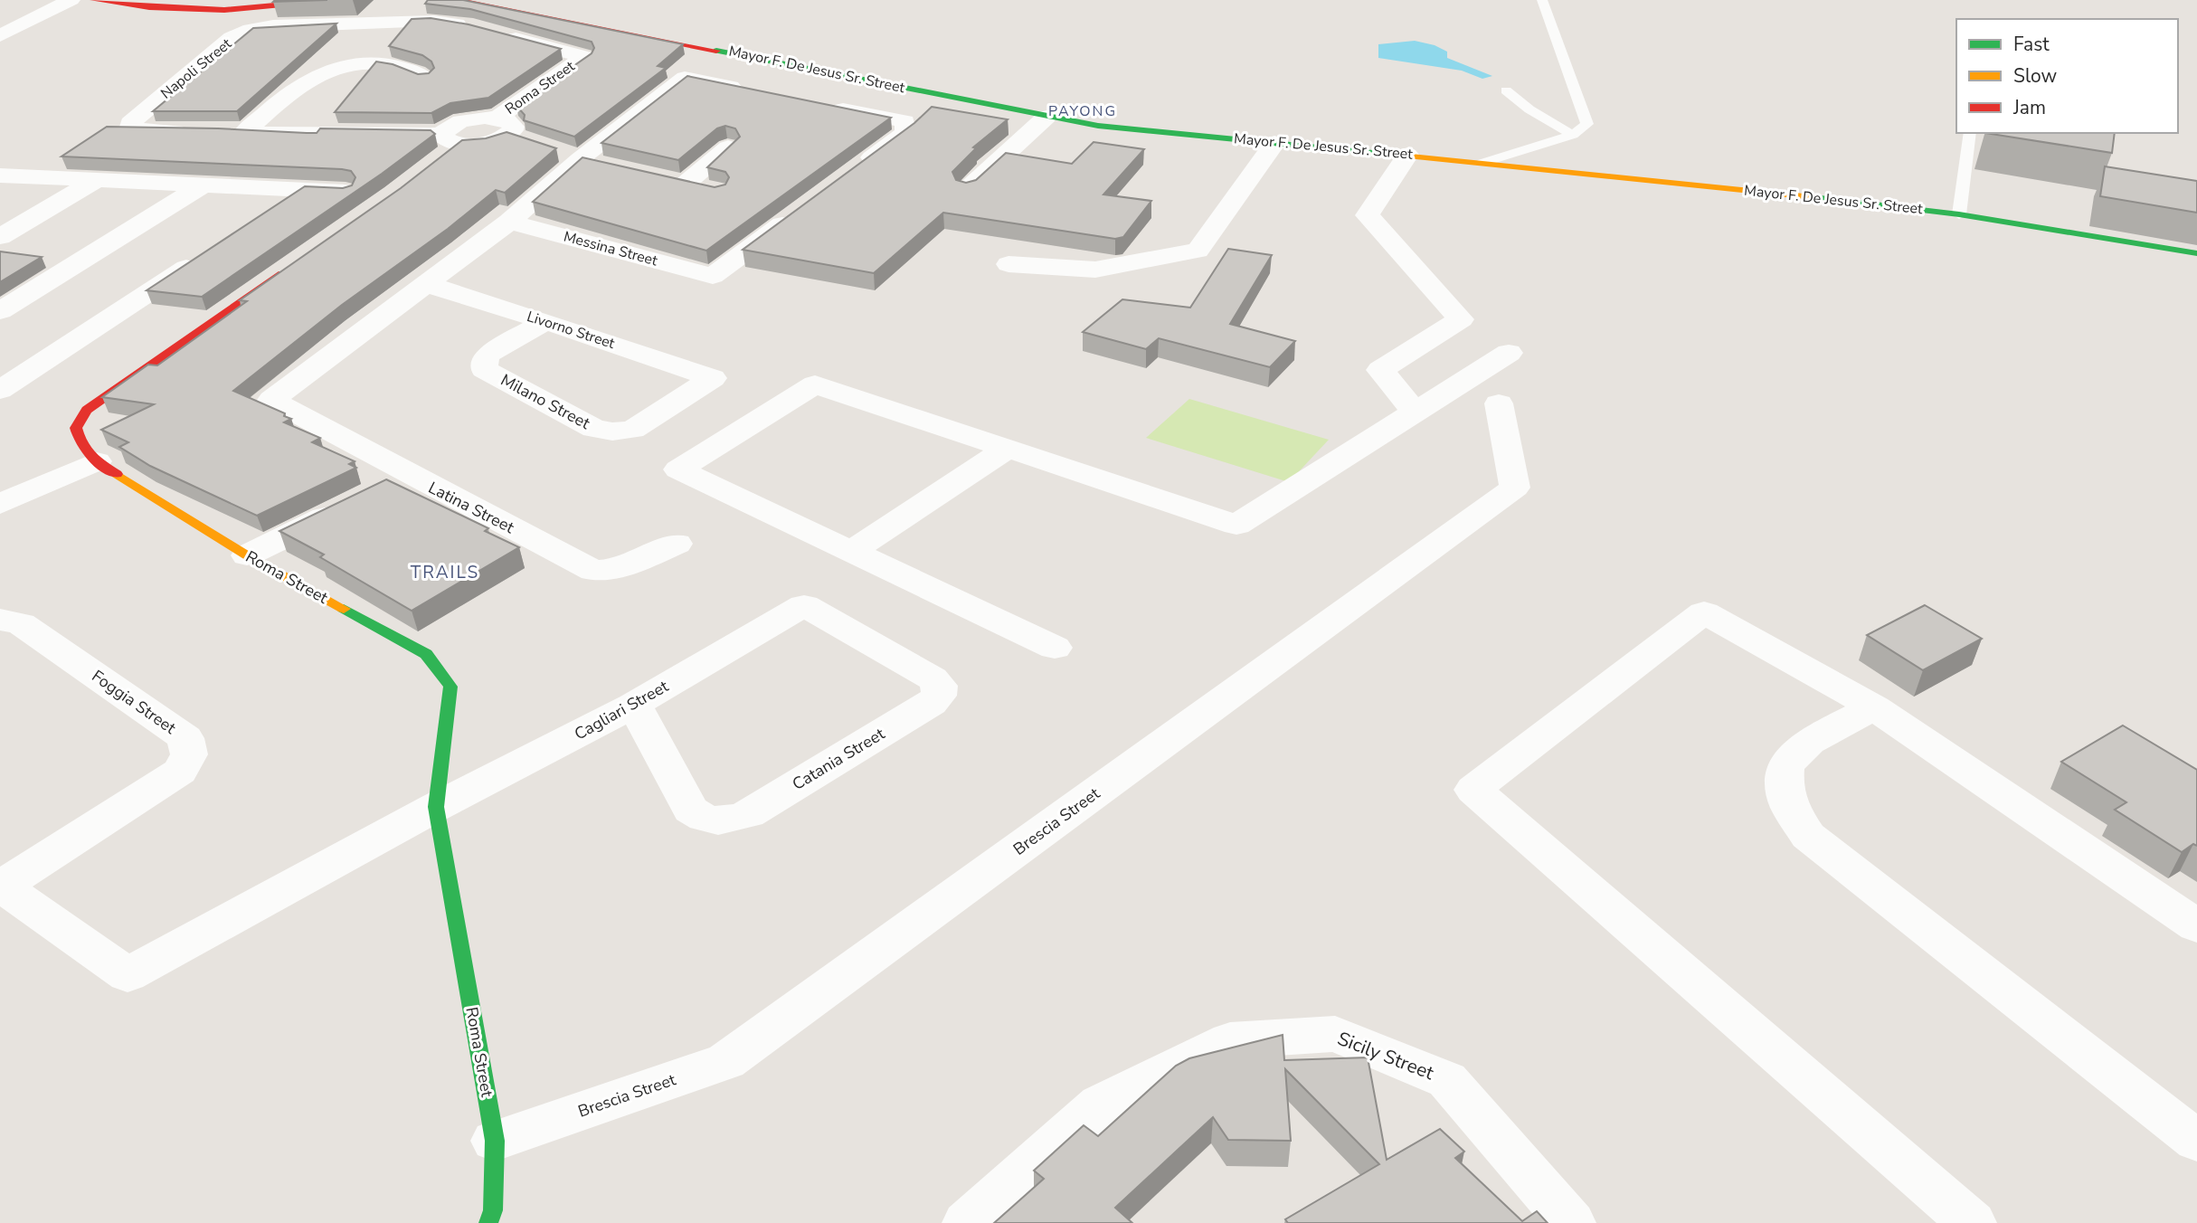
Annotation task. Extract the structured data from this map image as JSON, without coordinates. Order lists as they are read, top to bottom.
{
  "streets": {
    "street": [
      "Napoli Street",
      "Mayor F. De Jesus Sr. Street",
      "Roma Street",
      "Messina Street",
      "Livorno Street",
      "Milano Street",
      "Latina Street",
      "Foggia Street",
      "Cagliari Street",
      "Catania Street",
      "Brescia Street",
      "Sicily Street"
    ]
  },
  "crossings": [
    ["Roma Street", "Cagliari Street"],
    ["Roma Street", "Brescia Street"],
    ["Livorno Street", "Milano Street"],
    ["Livorno Street", "Latina Street"],
    ["Foggia Street", "Cagliari Street"],
    ["Cagliari Street", "Catania Street"]
  ],
  "districts": ["PAYONG", "TRAILS"],
  "legend": ["Fast", "Slow", "Jam"]
}
